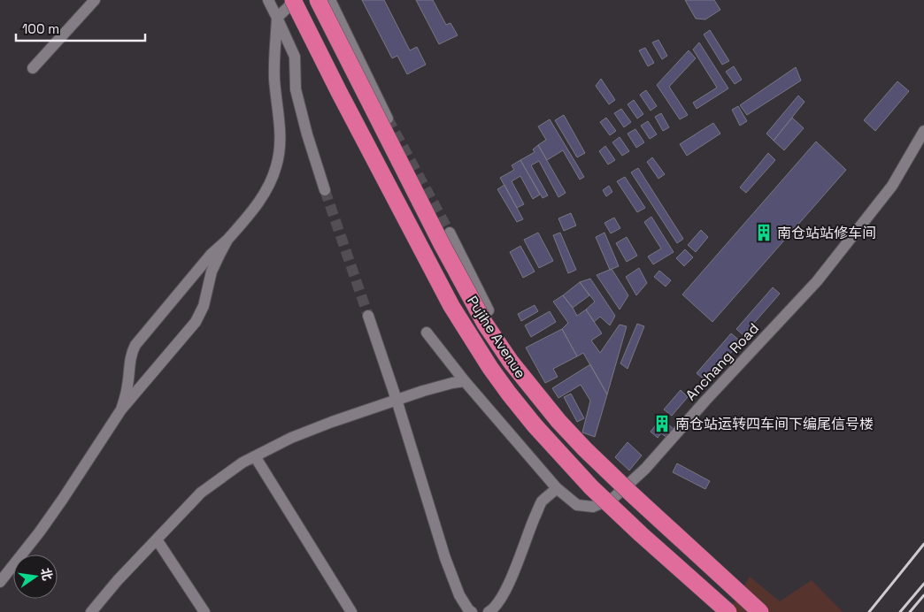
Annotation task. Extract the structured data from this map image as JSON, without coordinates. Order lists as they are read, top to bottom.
{
  "streets": {
    "highway": ["Pujihe Avenue"],
    "street": ["Anchang Road"]
  },
  "places": {
    "building": ["南仓站站修车间", "南仓站运转四车间下编尾信号楼"]
  },
  "scale_bar": "100 m",
  "north": "right"
}
